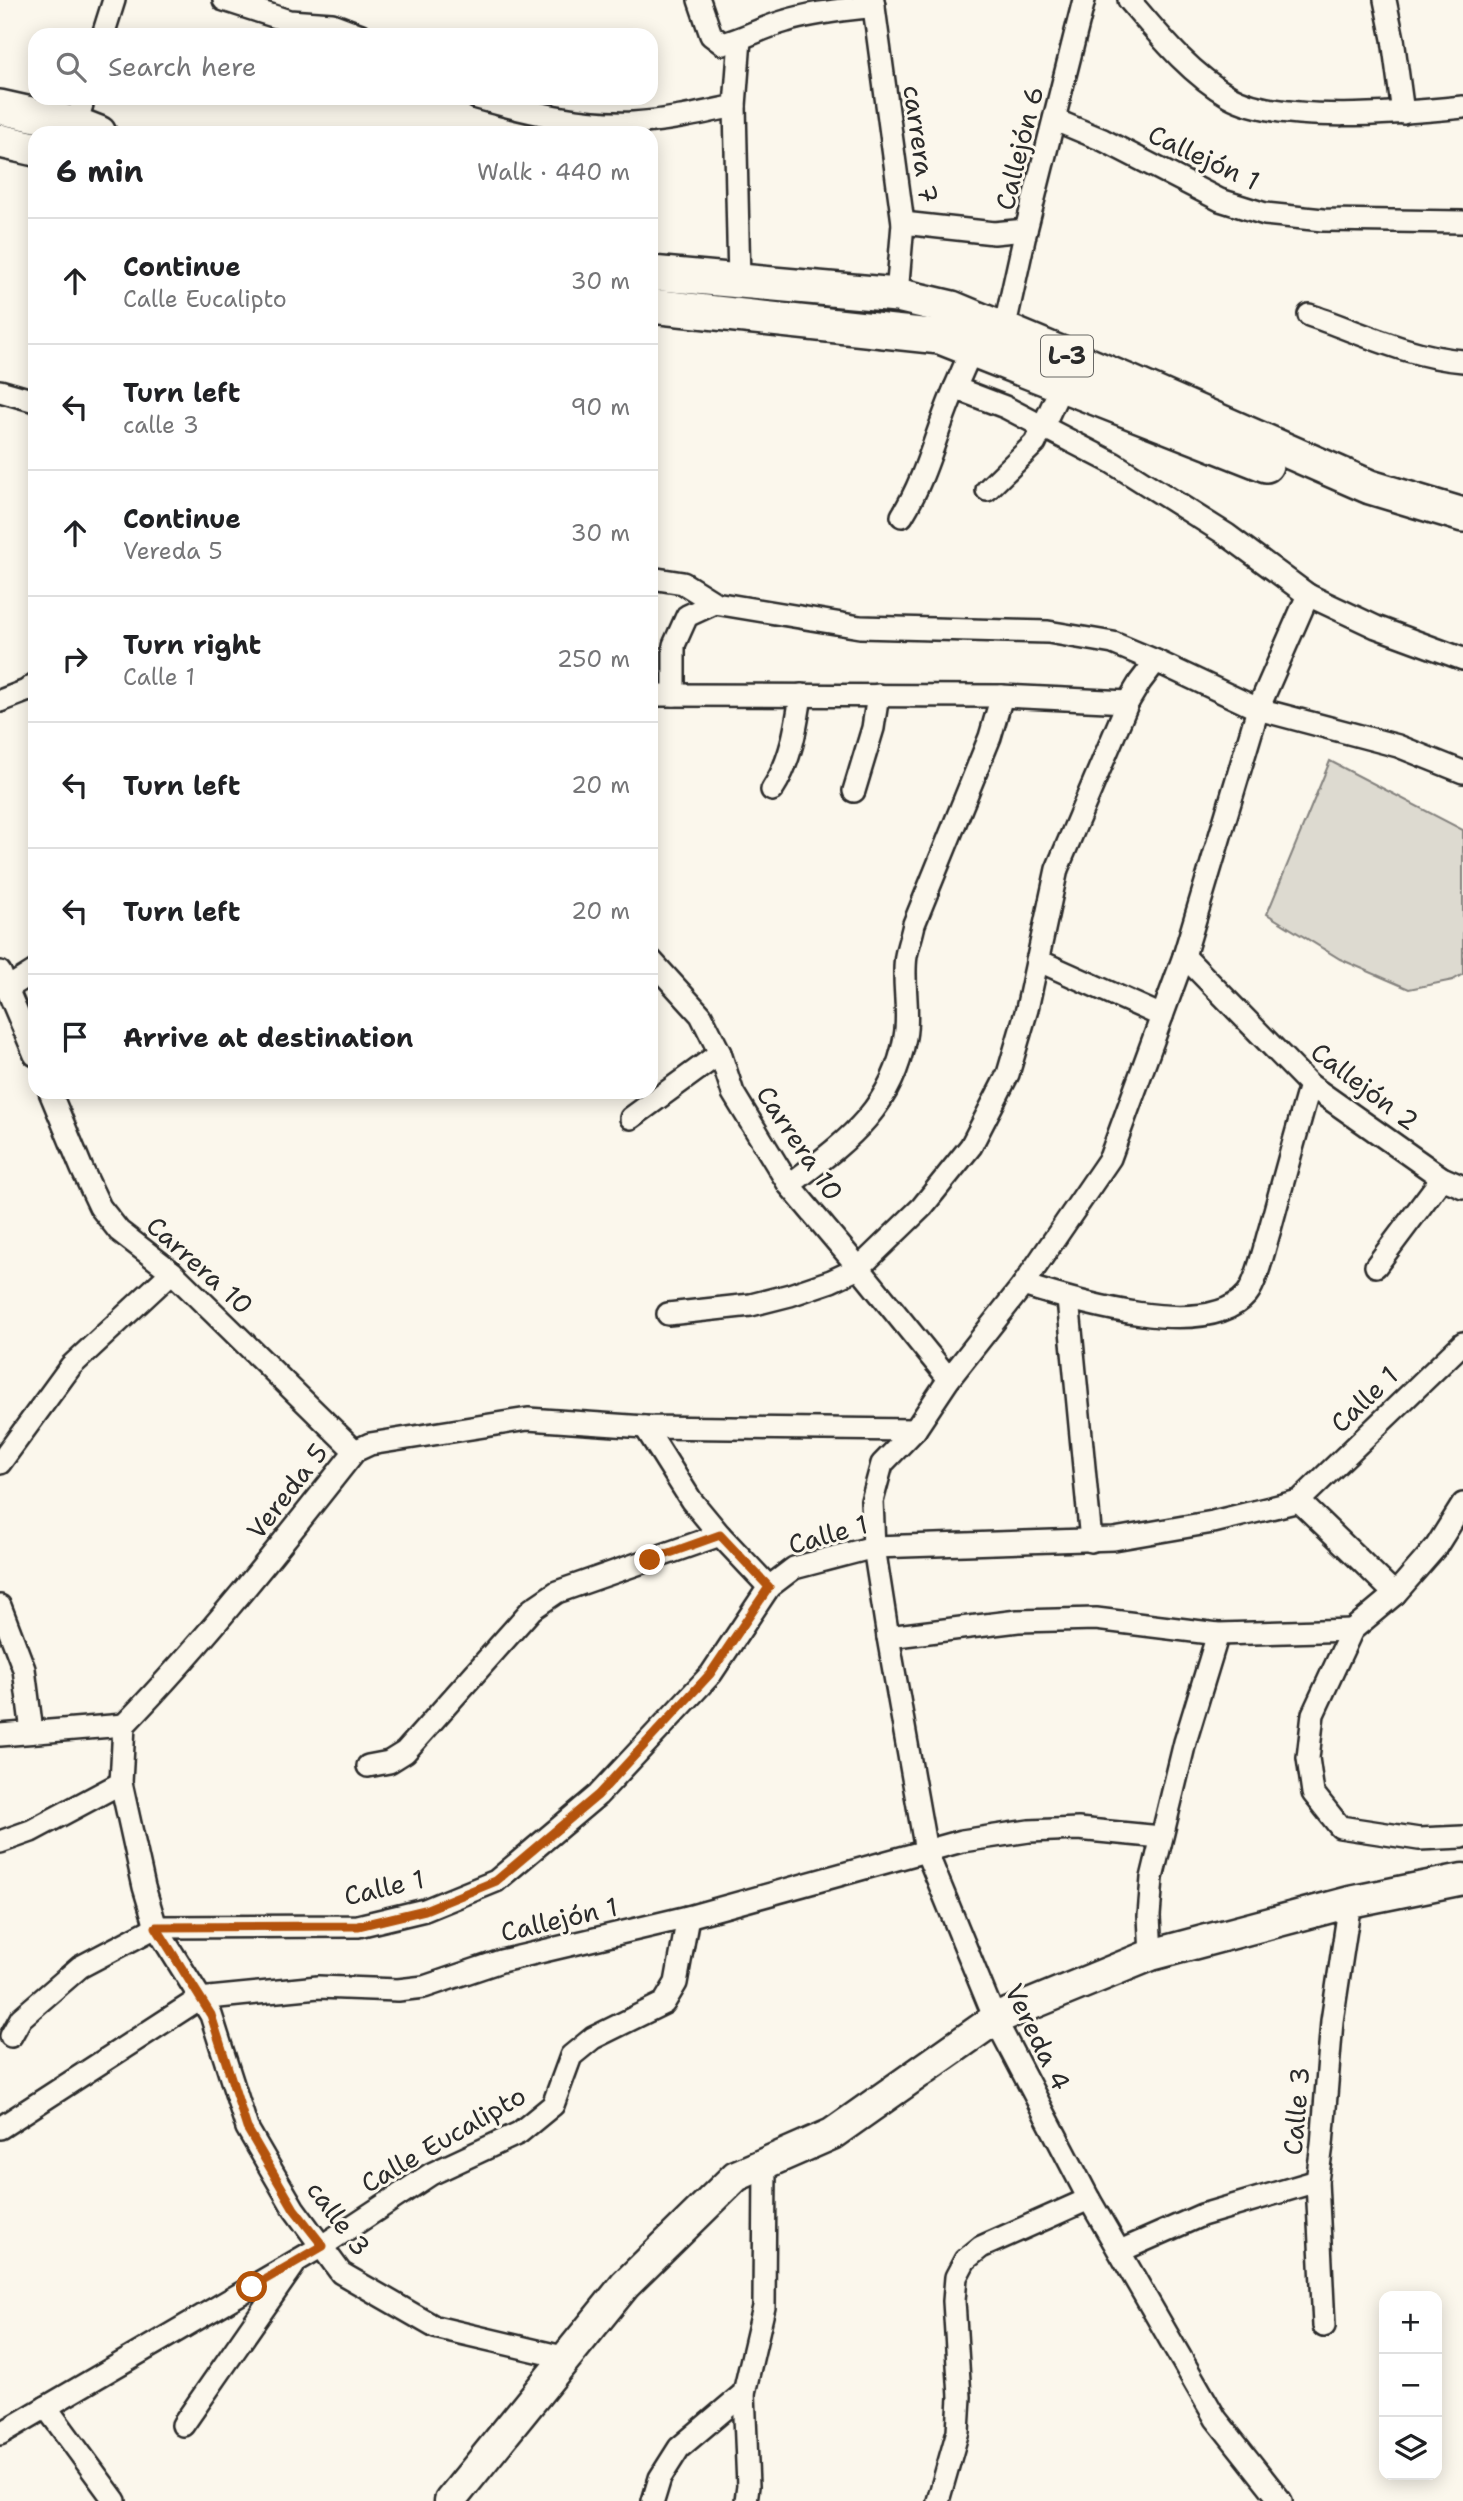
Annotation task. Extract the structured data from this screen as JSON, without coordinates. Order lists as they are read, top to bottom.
{
  "streets": {
    "main road": ["L-3"],
    "street": [
      "carrera 7",
      "Callejón 6",
      "Callejón 1",
      "Callejón 2",
      "Carrera 10",
      "Calle 1",
      "Vereda 5",
      "Vereda 4",
      "Calle 3",
      "Calle Eucalipto",
      "calle 3"
    ]
  },
  "crossings": [
    ["carrera 7", "Callejón 6"],
    ["carrera 7", "L-3"],
    ["Callejón 6", "Callejón 1"],
    ["Callejón 1", "Vereda 4"],
    ["Callejón 1", "Calle Eucalipto"],
    ["Callejón 1", "calle 3"],
    ["Callejón 2", "Vereda 4"],
    ["Carrera 10", "Vereda 5"],
    ["Carrera 10", "Vereda 4"],
    ["Calle 1", "Vereda 4"],
    ["Vereda 5", "Vereda 4"],
    ["Calle Eucalipto", "calle 3"]
  ],
  "page": {
    "search": "Search here",
    "heading": ["6 min", "Walk · 440 m"],
    "list": [
      ["Continue", "Calle Eucalipto", "30 m"],
      ["Turn left", "calle 3", "90 m"],
      ["Continue", "Vereda 5", "30 m"],
      ["Turn right", "Calle 1", "250 m"],
      ["Turn left", "20 m"],
      ["Turn left", "20 m"],
      "Arrive at destination"
    ],
    "map_buttons": ["+", "−"]
  }
}
